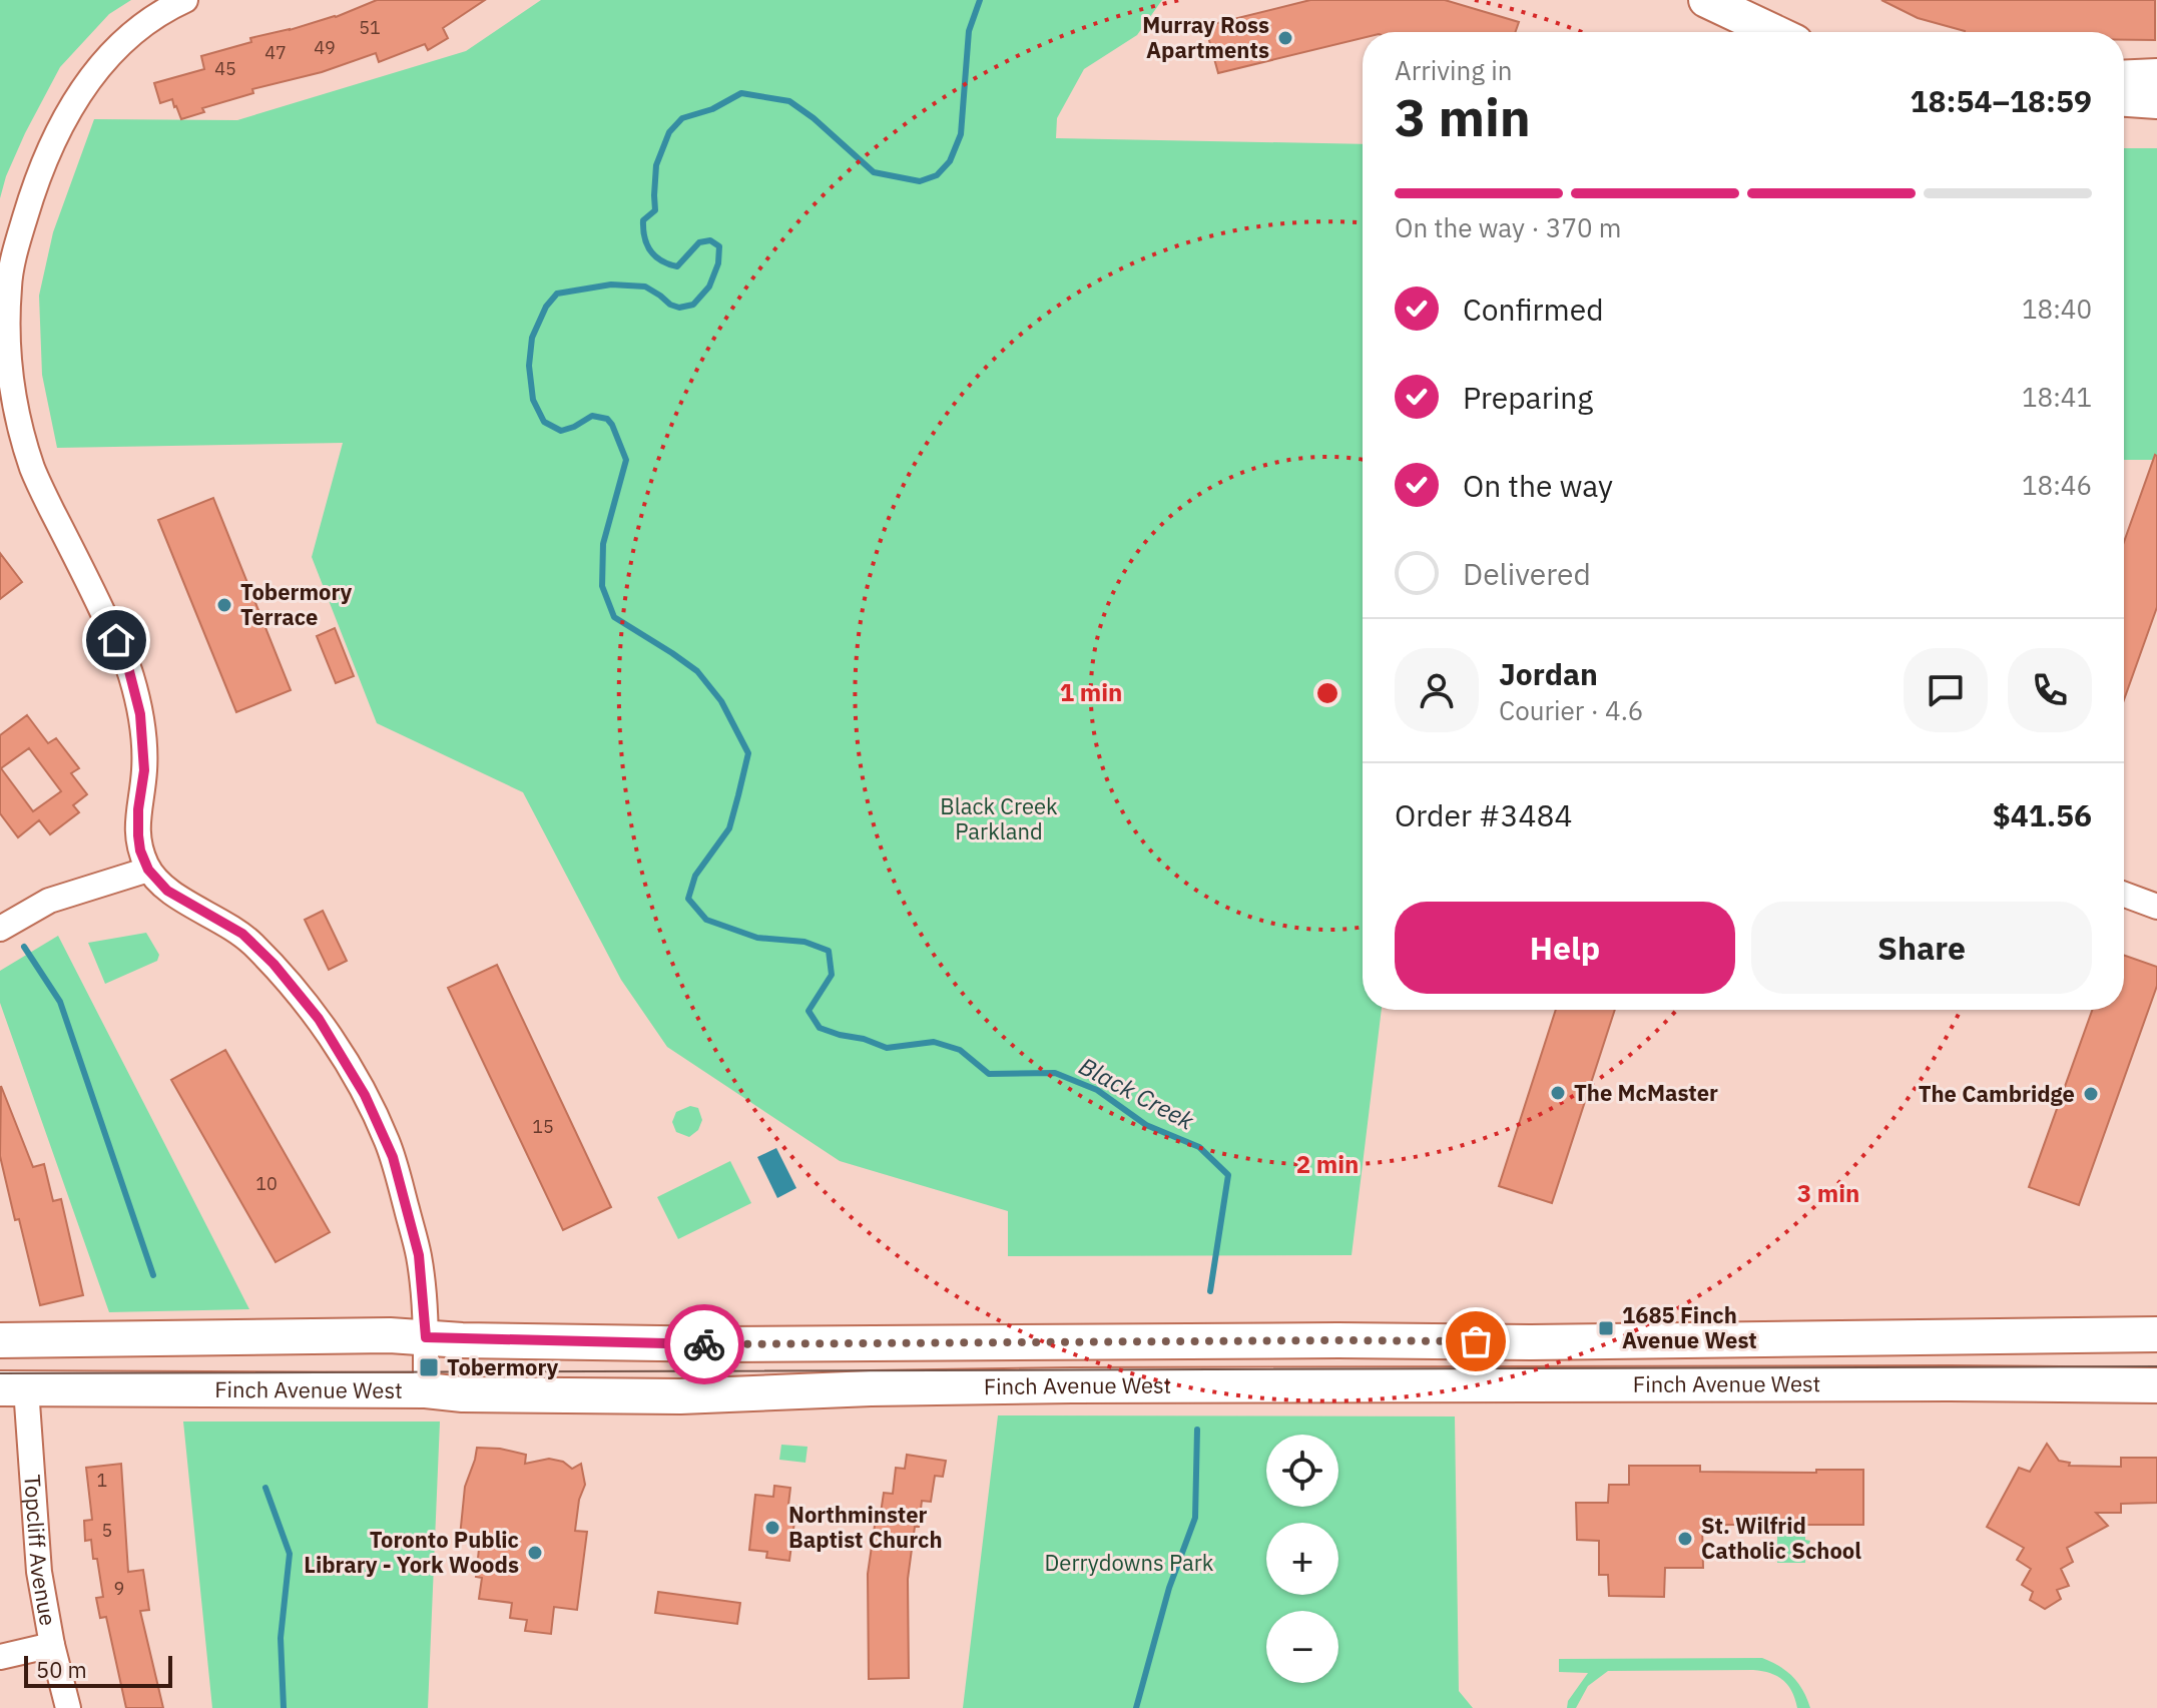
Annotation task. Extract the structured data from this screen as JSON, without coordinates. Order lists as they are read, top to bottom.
{
  "streets": {
    "main road": ["Finch Avenue West"],
    "street": ["Topcliff Avenue"]
  },
  "crossings": [
    ["Finch Avenue West", "Topcliff Avenue"]
  ],
  "water": ["Black Creek"],
  "parks": ["Black Creek Parkland", "Derrydowns Park"],
  "places": {
    "other": [
      "Murray Ross Apartments",
      "Tobermory Terrace",
      "The McMaster",
      "The Cambridge",
      "Northminster Baptist Church",
      "St. Wilfrid Catholic School",
      "Toronto Public Library - York Woods"
    ],
    "transit": ["1685 Finch Avenue West", "Tobermory"]
  },
  "house_numbers": [
    "51",
    "49",
    "47",
    "45",
    "15",
    "10",
    "1",
    "5",
    "9"
  ],
  "scale_bar": "50 m",
  "page": {
    "heading": ["3 min", "Arriving in", "18:54–18:59"],
    "panel": [
      "Jordan",
      "Courier · 4.6",
      "Order #3484",
      "$41.56"
    ],
    "bar": "On the way · 370 m",
    "list": [
      ["Confirmed", "18:40"],
      ["Preparing", "18:41"],
      ["On the way", "18:46"],
      "Delivered"
    ],
    "buttons": ["Help", "Share"],
    "map_buttons": ["+", "−"],
    "scale": "50 m"
  },
  "rings": ["1 min", "2 min", "3 min"]
}
